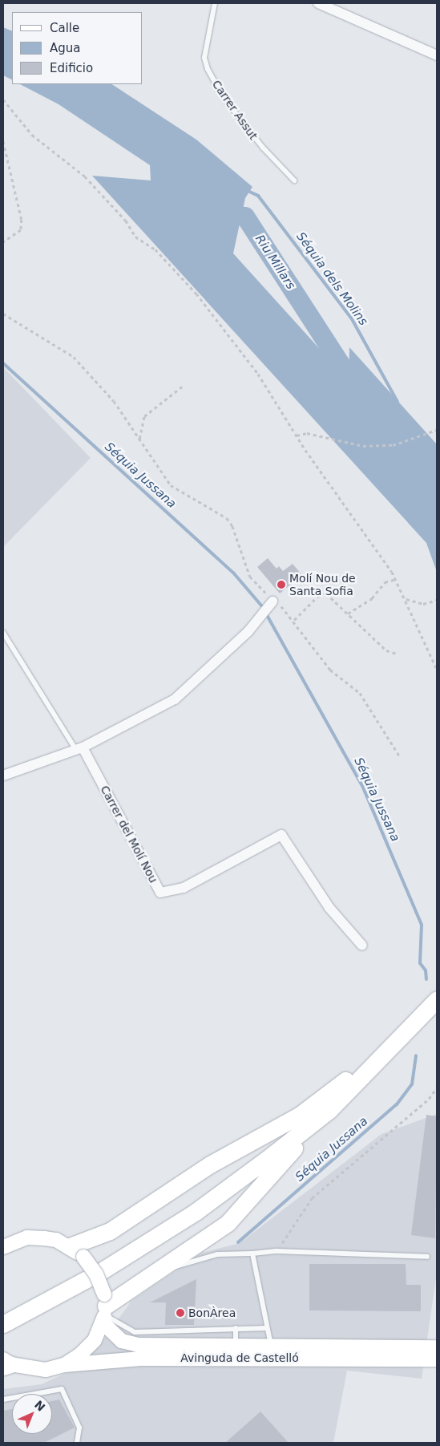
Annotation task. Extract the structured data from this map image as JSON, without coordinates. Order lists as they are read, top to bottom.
{
  "streets": {
    "main road": ["Avinguda de Castelló"],
    "street": ["Carrer del Molí Nou"],
    "lane": ["Carrer Assut"]
  },
  "water": ["Riu Millars", "Séquia dels Molins", "Séquia Jussana"],
  "places": ["Molí Nou de Santa Sofia", "BonÀrea"],
  "legend": ["Calle", "Agua", "Edificio"],
  "north": "top right"
}
